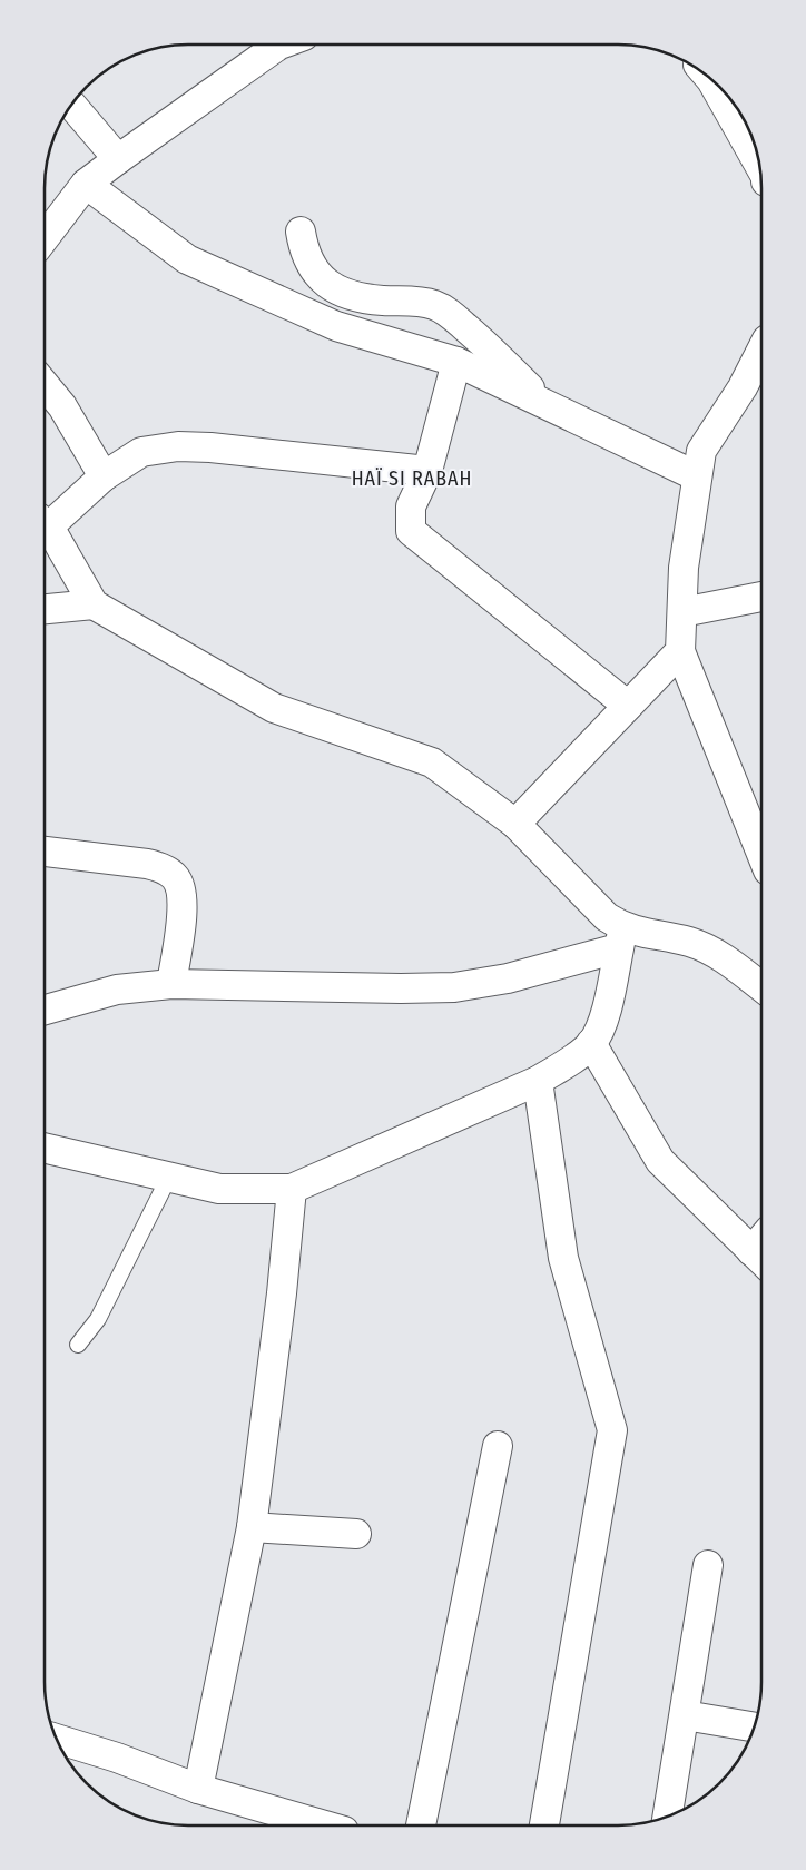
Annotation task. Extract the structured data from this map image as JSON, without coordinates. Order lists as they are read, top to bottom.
{
  "districts": ["HAÏ SI RABAH"]
}
